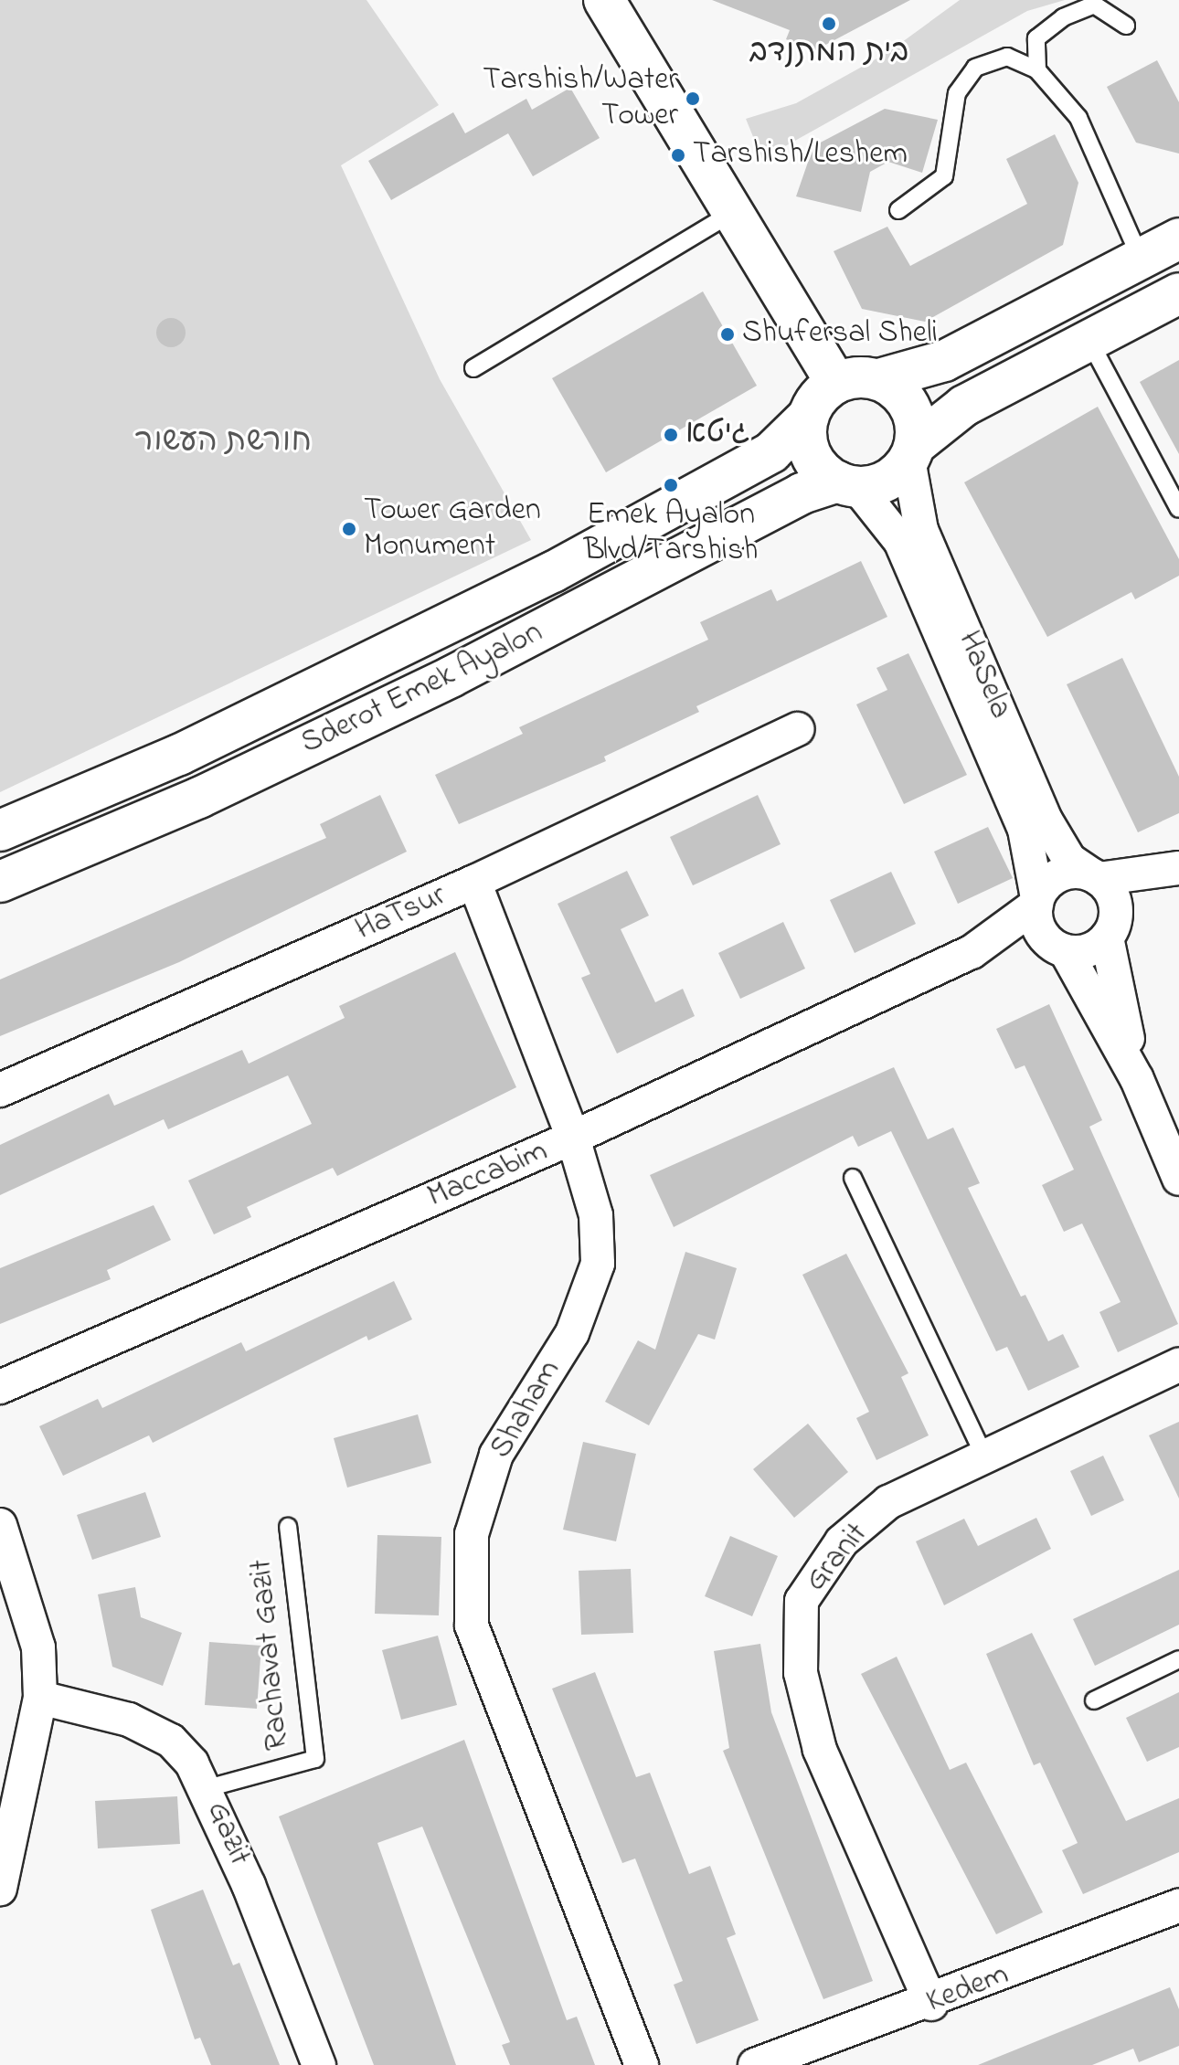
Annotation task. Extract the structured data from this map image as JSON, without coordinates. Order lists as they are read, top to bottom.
{
  "streets": {
    "main road": ["Sderot Emek Ayalon"],
    "street": [
      "HaSela",
      "HaTsur",
      "Maccabim",
      "Shaham",
      "Granit",
      "Gazit",
      "Kedem"
    ],
    "lane": ["Rachavat Gazit"]
  },
  "crossings": [
    ["HaSela", "Sderot Emek Ayalon"],
    ["HaSela", "Maccabim"],
    ["HaTsur", "Shaham"],
    ["Maccabim", "Shaham"],
    ["Granit", "Kedem"],
    ["Rachavat Gazit", "Gazit"]
  ],
  "parks": ["חורשת העשור"],
  "places": [
    "בית המתנדב",
    "Tarshish/Water Tower",
    "Tarshish/Leshem",
    "Shufersal Sheli",
    "גיטא",
    "Emek Ayalon Blvd/Tarshish",
    "Tower Garden Monument"
  ]
}
